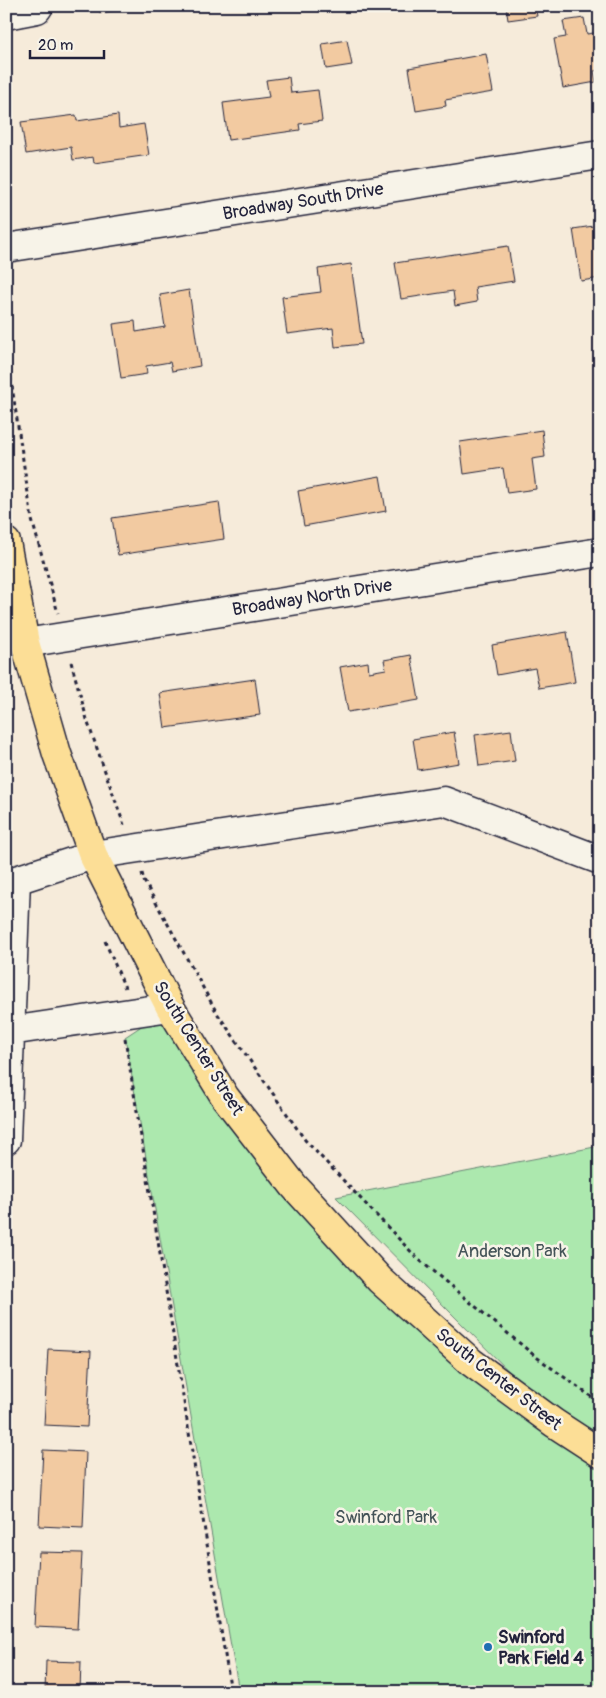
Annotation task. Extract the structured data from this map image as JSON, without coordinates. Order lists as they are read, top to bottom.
{
  "streets": {
    "main road": ["South Center Street"],
    "street": ["Broadway South Drive", "Broadway North Drive"]
  },
  "crossings": [
    ["Broadway North Drive", "South Center Street"]
  ],
  "parks": ["Anderson Park", "Swinford Park"],
  "places": ["Swinford Park Field 4"],
  "scale_bar": "20 m"
}
